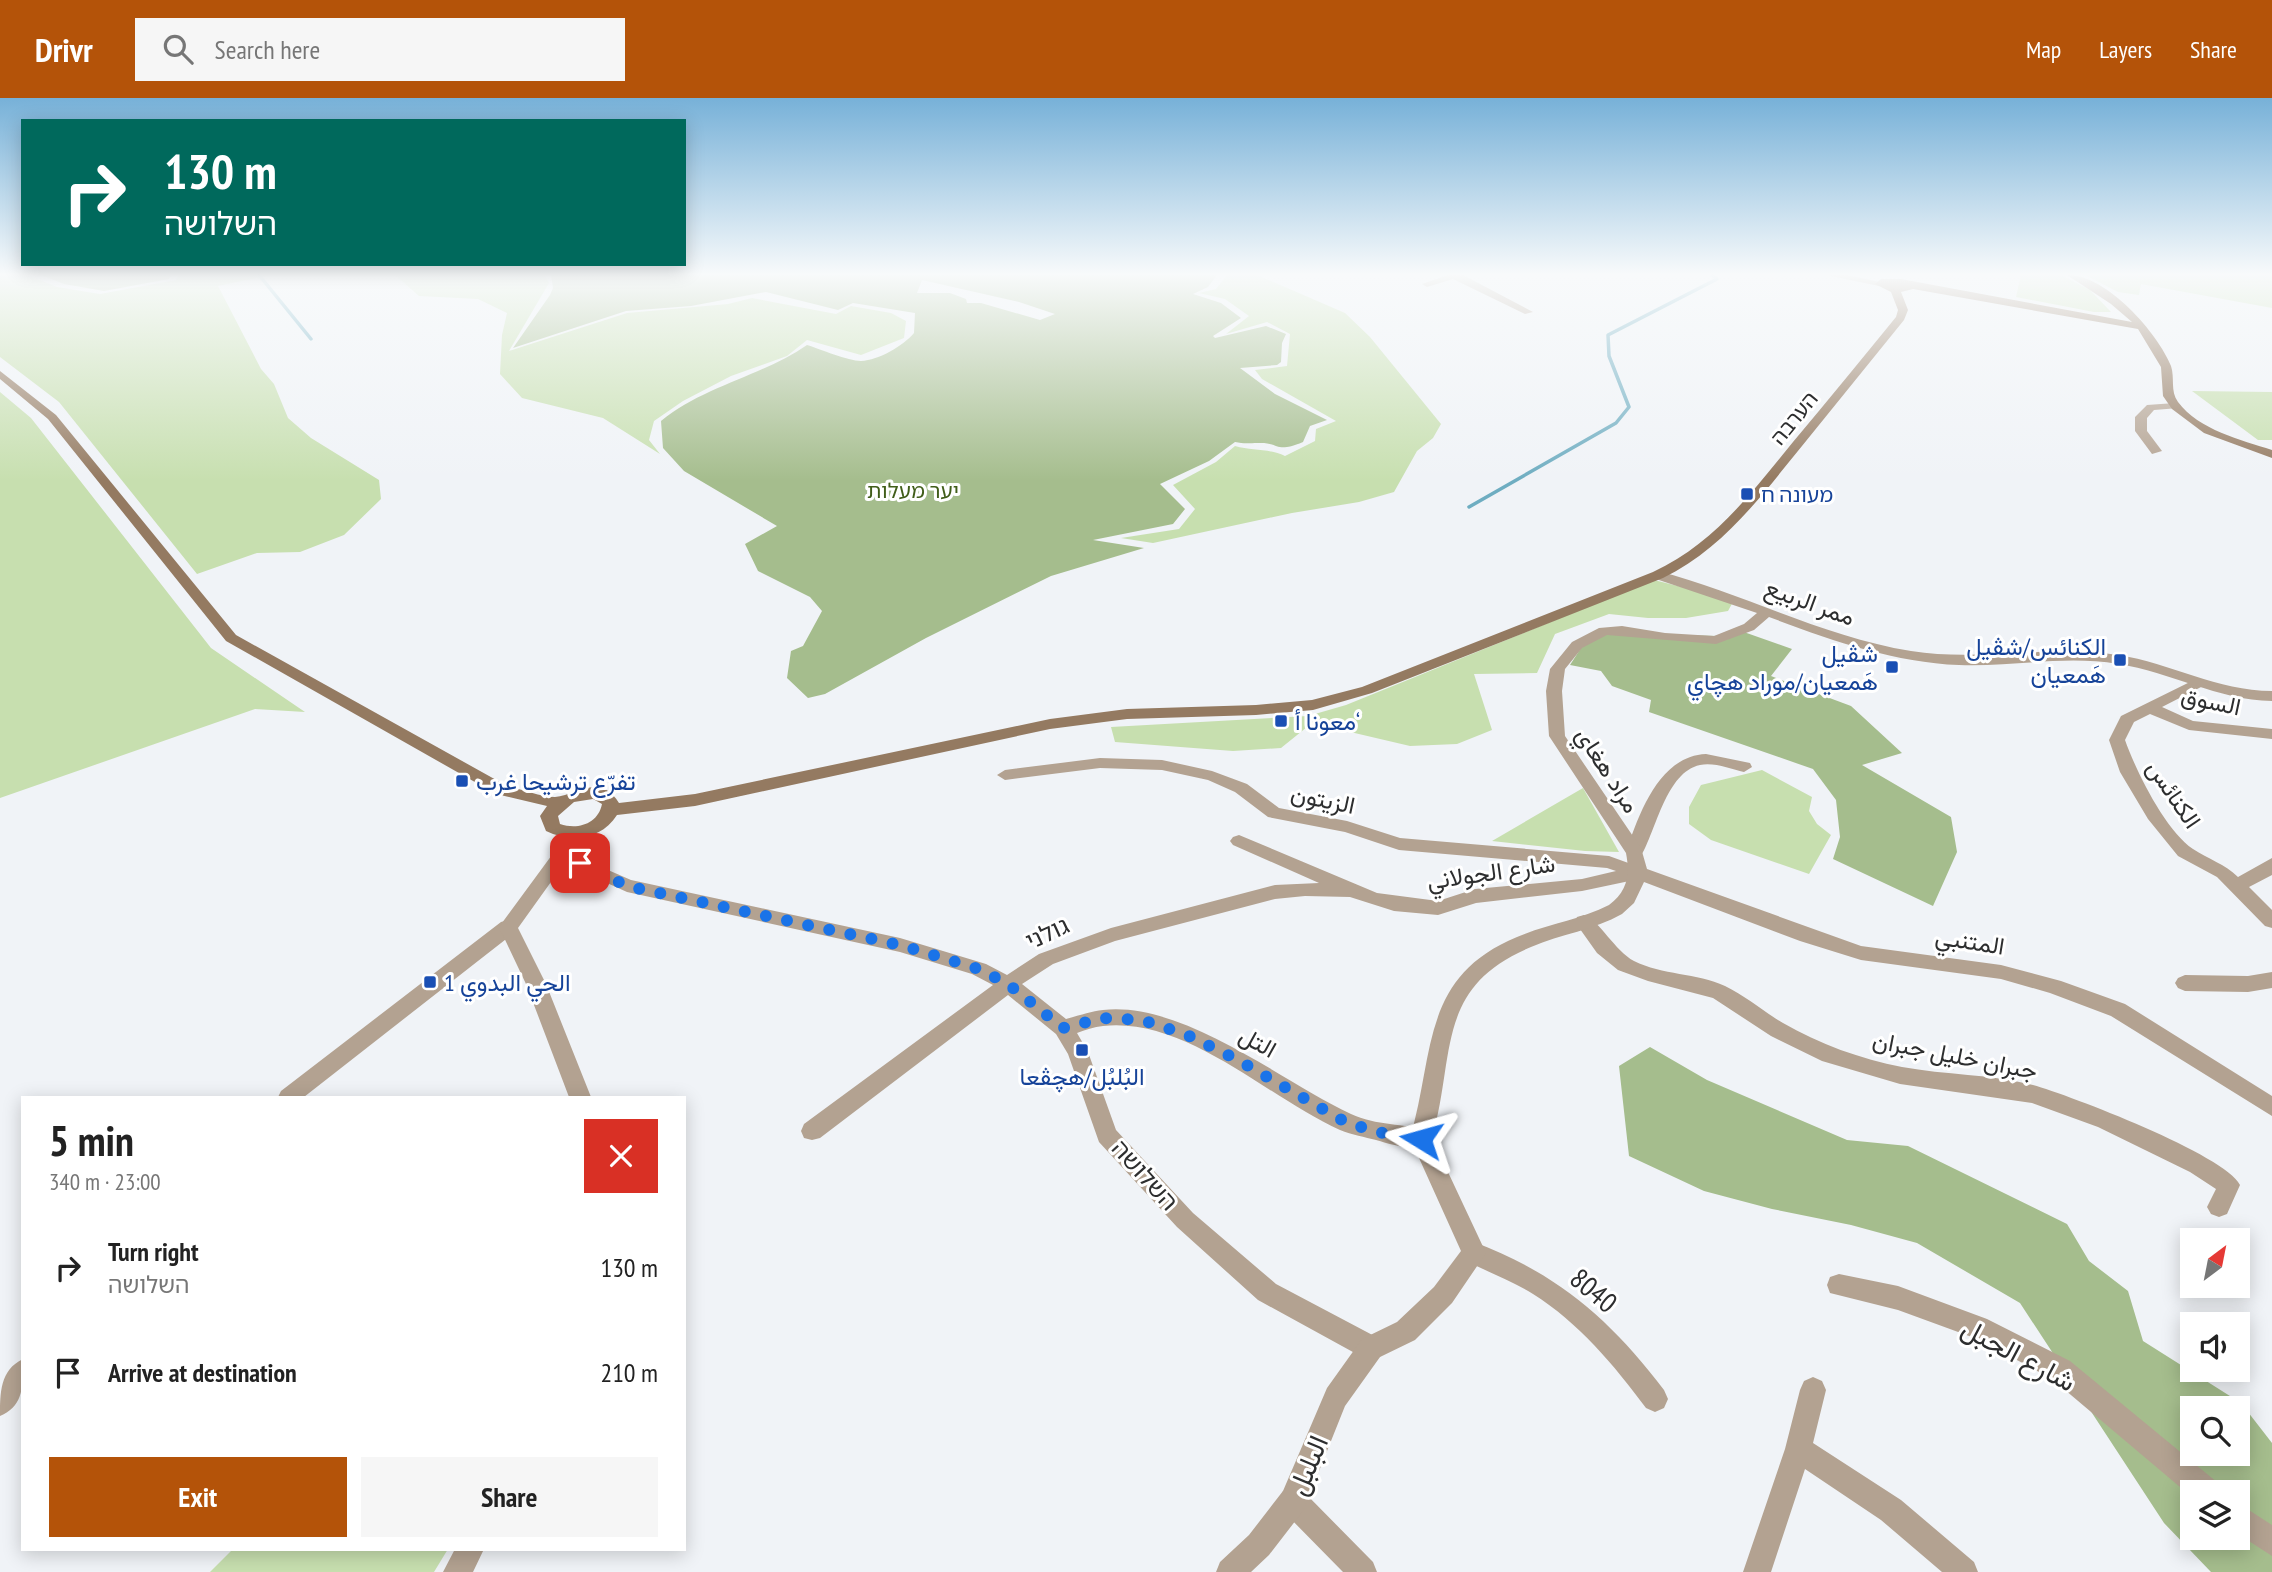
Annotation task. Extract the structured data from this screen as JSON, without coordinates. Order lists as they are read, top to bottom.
{
  "streets": {
    "main road": ["הערבה"],
    "street": [
      "ممر الربيع",
      "السوق",
      "مراد هغاي",
      "الكنائس",
      "الزيتون",
      "شارع الجولاني",
      "גולני",
      "المتنبي",
      "التل",
      "جبران خليل جبران",
      "השלושה",
      "8040",
      "شارع الجبل",
      "البلبل"
    ]
  },
  "crossings": [
    ["הערבה", "ممر الربيع"],
    ["ممر الربيع", "السوق"],
    ["ممر الربيع", "مراد هغاي"],
    ["السوق", "الكنائس"],
    ["مراد هغاي", "الزيتون"],
    ["مراد هغاي", "شارع الجولاني"],
    ["مراد هغاي", "المتنبي"],
    ["الزيتون", "شارع الجولاني"],
    ["الزيتون", "المتنبي"],
    ["شارع الجولاني", "גולני"],
    ["شارع الجولاني", "المتنبي"],
    ["גולני", "השלושה"],
    ["التل", "השלושה"],
    ["השלושה", "البلبل"]
  ],
  "parks": ["יער מעלות"],
  "places": {
    "transit": [
      "מעונה ח",
      "الكنائس/شڤيل هَمعيان",
      "شڤيل هَمعيان/موراد هچاي",
      "معونا أ‘",
      "تفرّع ترشيحا غرب",
      "الحي البدوي 1",
      "البُلبُل/هچڤعا"
    ]
  },
  "north": "top right",
  "page": {
    "header": "Drivr",
    "search": "Search here",
    "nav": ["Map", "Layers", "Share"],
    "turn": ["130 m", "השלושה"],
    "heading": ["5 min", "340 m · 23:00"],
    "list": [
      {
        "name": "Turn right",
        "note": "השלושה",
        "value": "130 m"
      },
      {
        "name": "Arrive at destination",
        "value": "210 m"
      }
    ],
    "buttons": ["Exit", "Share"]
  }
}
